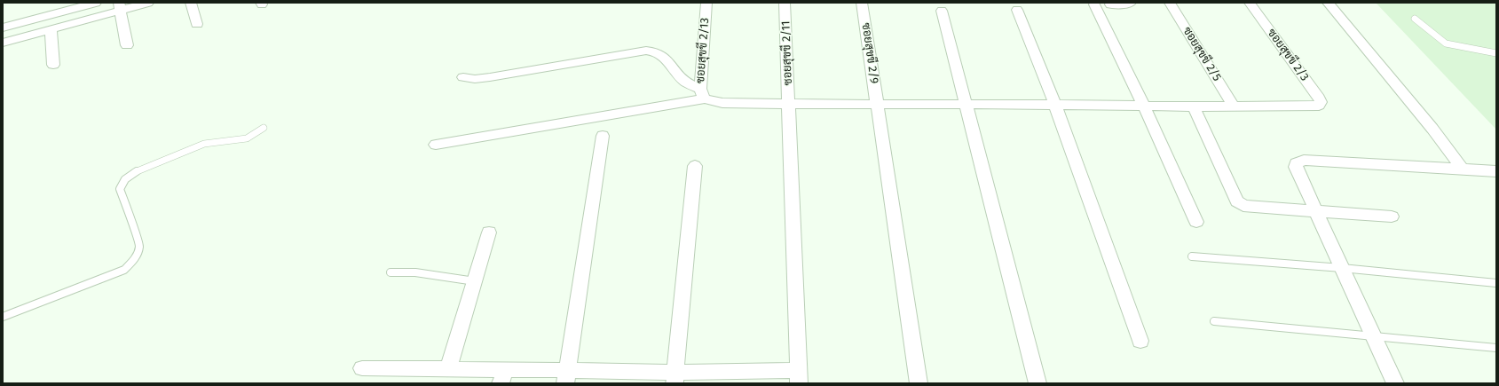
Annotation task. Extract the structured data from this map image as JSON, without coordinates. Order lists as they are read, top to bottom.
{
  "streets": {
    "street": [
      "ซอยสุขขี 2/13",
      "ซอยสุขขี 2/11",
      "ซอยสุขขี 2/9",
      "ซอยสุขขี 2/5",
      "ซอยสุขขี 2/3"
    ]
  },
  "crossings": [
    ["ซอยสุขขี 2/5", "ซอยสุขขี 2/3"]
  ]
}
